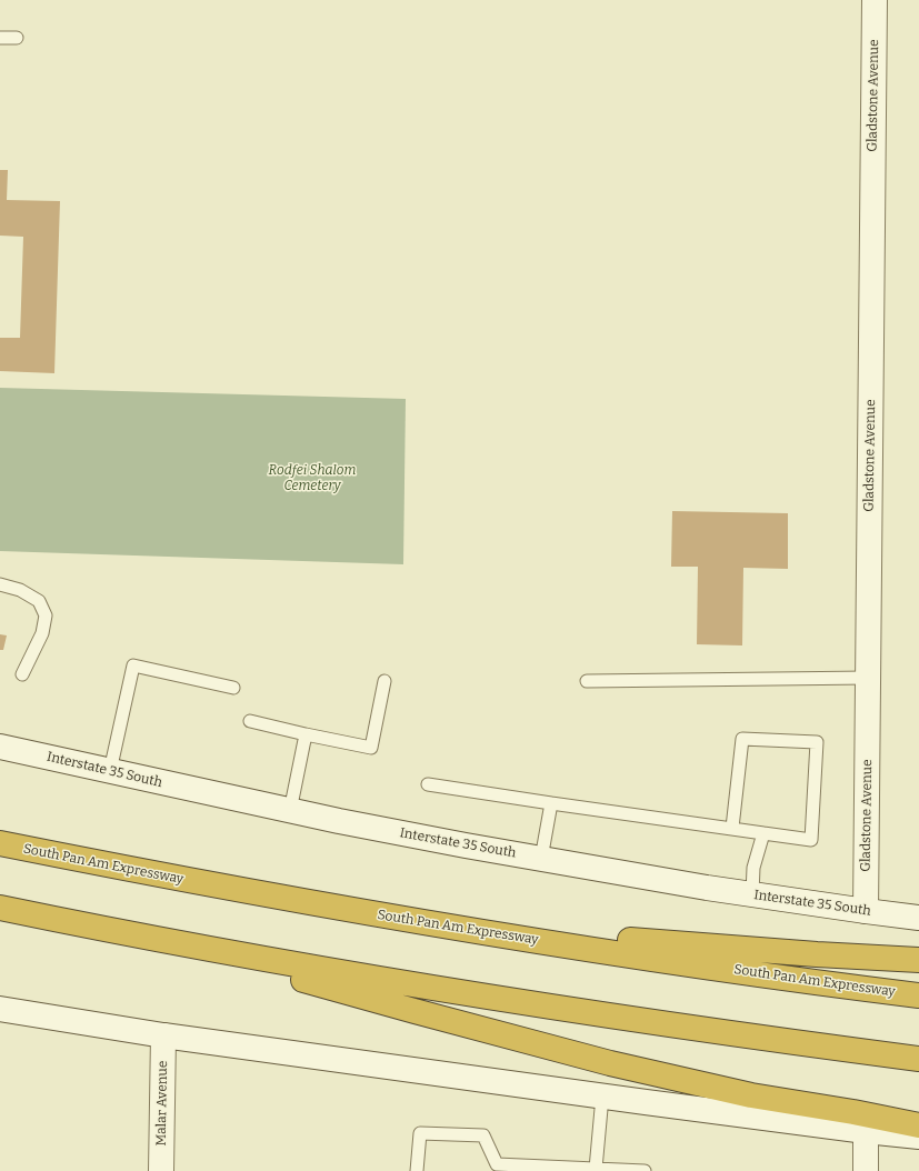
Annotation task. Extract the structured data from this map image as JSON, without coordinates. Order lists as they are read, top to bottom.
{
  "streets": {
    "highway": ["South Pan Am Expressway"],
    "main road": ["Gladstone Avenue", "Interstate 35 South", "Malar Avenue"]
  },
  "crossings": [
    ["Gladstone Avenue", "Interstate 35 South"]
  ],
  "parks": ["Rodfei Shalom Cemetery"]
}
